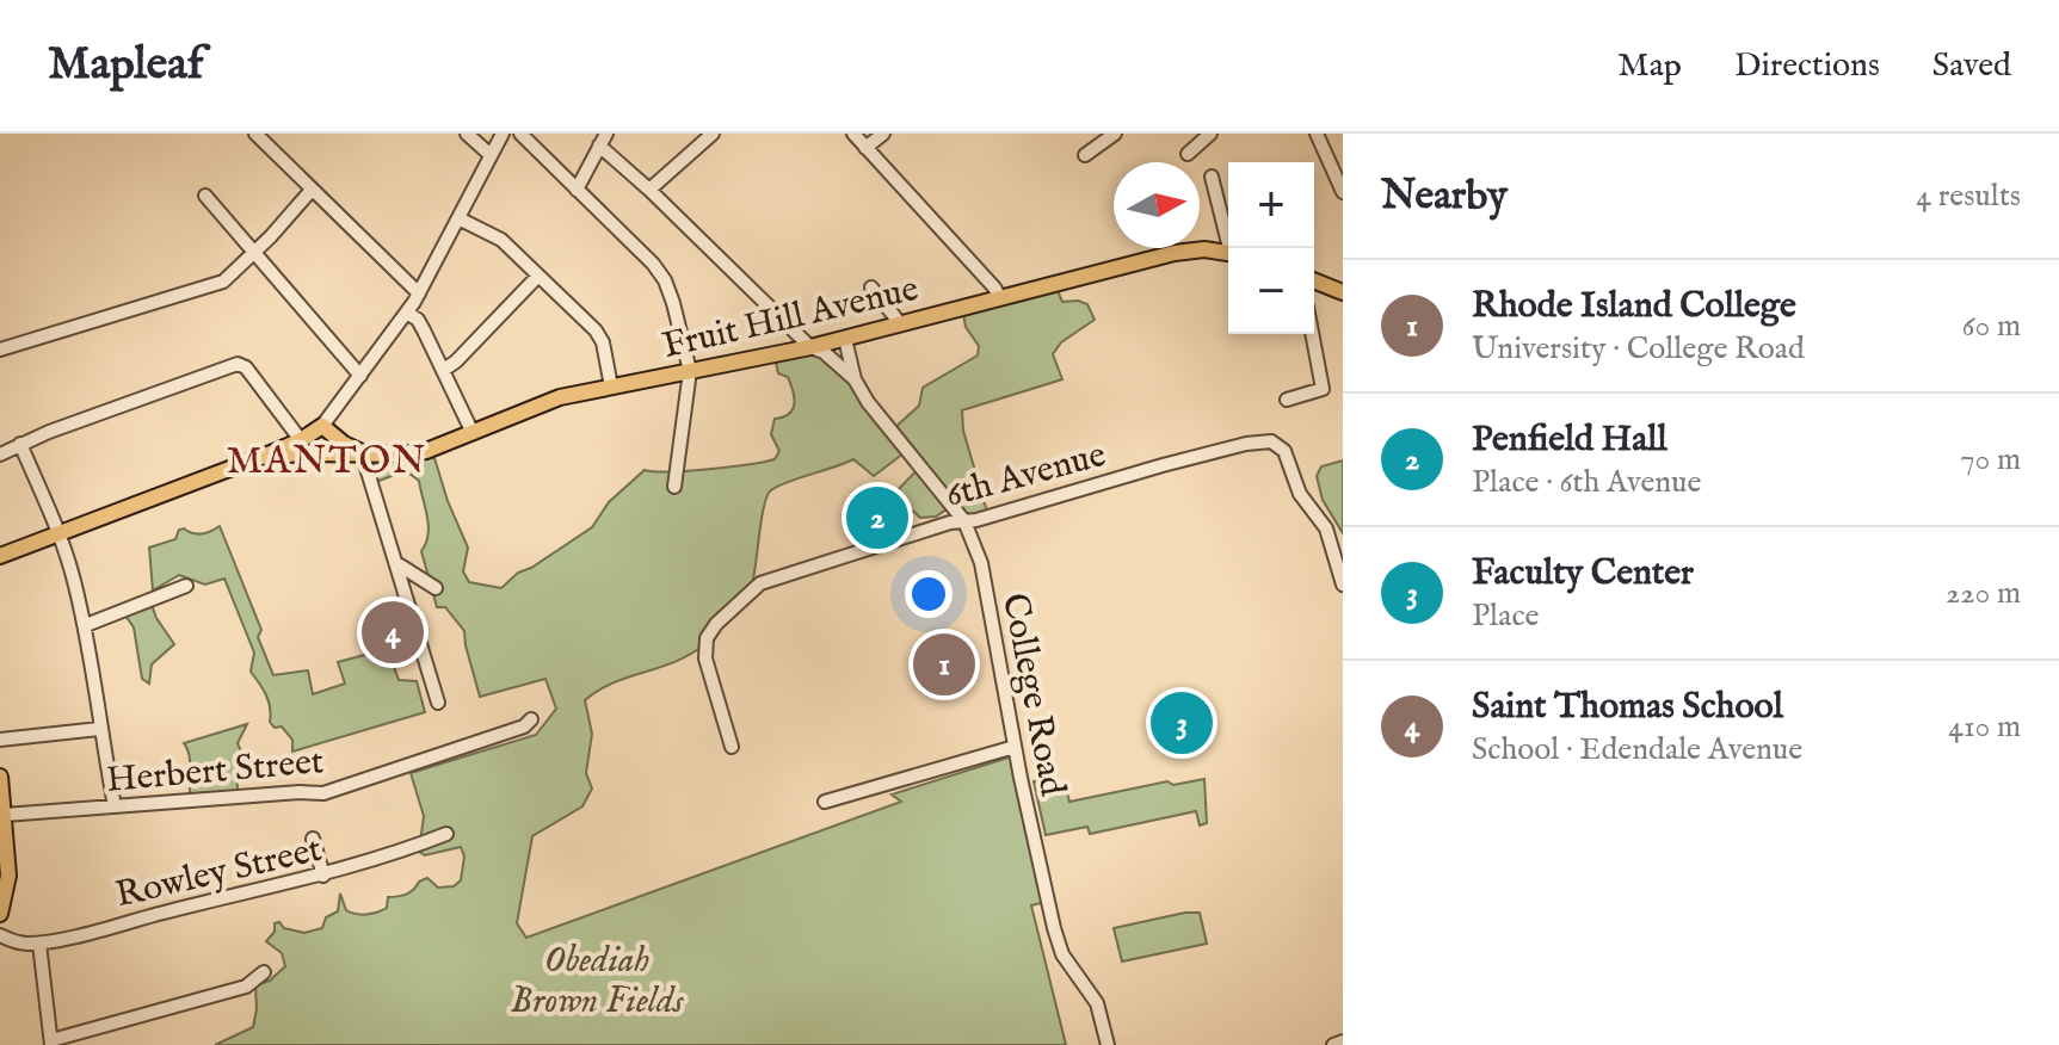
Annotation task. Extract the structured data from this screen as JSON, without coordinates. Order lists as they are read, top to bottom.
{
  "streets": {
    "main road": ["Fruit Hill Avenue"],
    "street": [
      "6th Avenue",
      "College Road",
      "Herbert Street",
      "Rowley Street"
    ]
  },
  "crossings": [
    ["Fruit Hill Avenue", "College Road"],
    ["6th Avenue", "College Road"]
  ],
  "districts": ["MANTON"],
  "parks": ["Obediah Brown Fields"],
  "north": "right",
  "page": {
    "header": "Mapleaf",
    "nav": ["Map", "Directions", "Saved"],
    "heading": ["Nearby", "4 results"],
    "map_buttons": ["+", "−"],
    "list": [
      {
        "mark": "1",
        "name": "Rhode Island College",
        "note": "University · College Road",
        "value": "60 m"
      },
      {
        "mark": "2",
        "name": "Penfield Hall",
        "note": "Place · 6th Avenue",
        "value": "70 m"
      },
      {
        "mark": "3",
        "name": "Faculty Center",
        "note": "Place",
        "value": "220 m"
      },
      {
        "mark": "4",
        "name": "Saint Thomas School",
        "note": "School · Edendale Avenue",
        "value": "410 m"
      }
    ],
    "pins": [
      "2",
      "4",
      "1",
      "3"
    ]
  }
}
